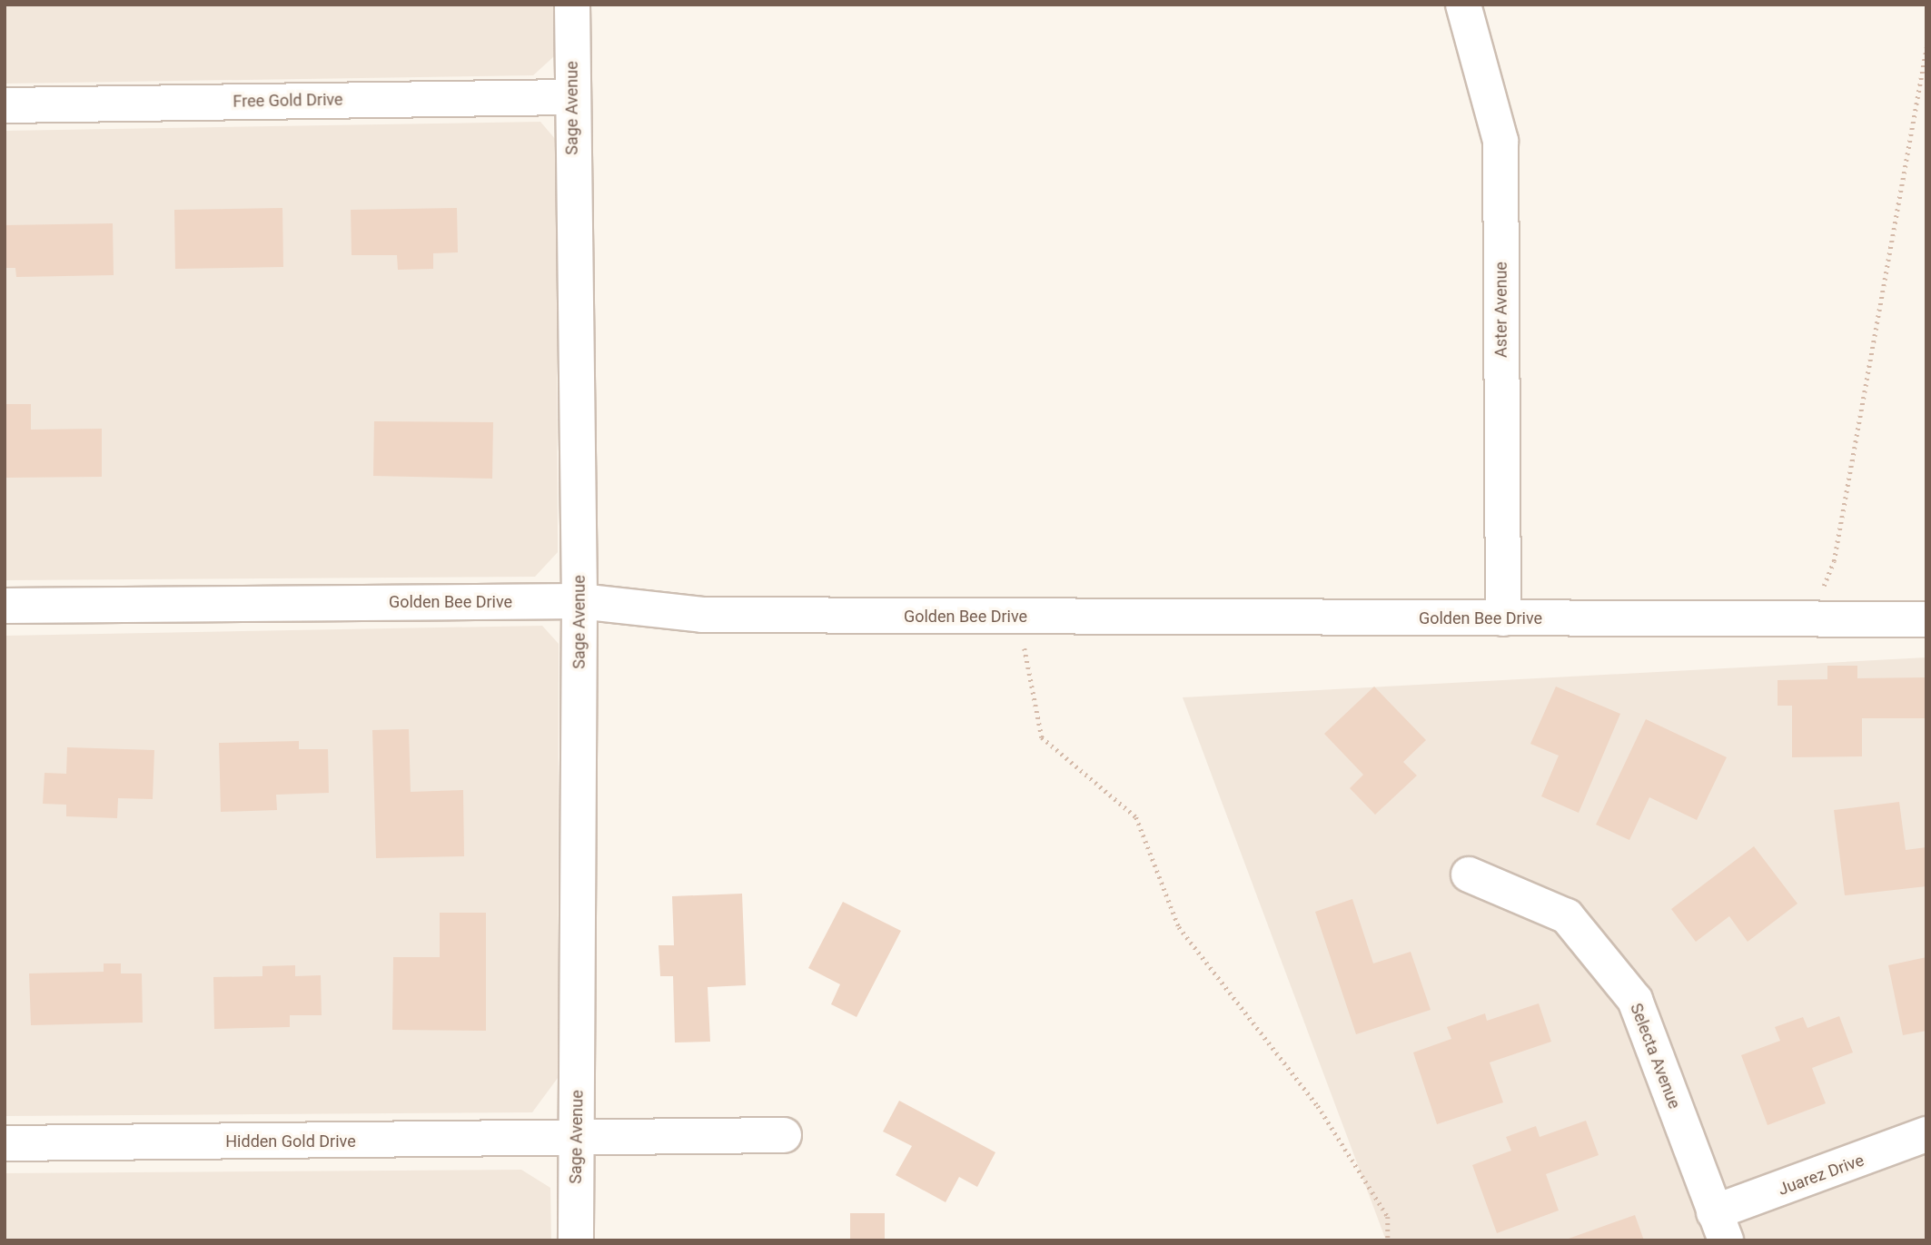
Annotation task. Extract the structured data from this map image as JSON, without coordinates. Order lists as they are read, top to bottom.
{
  "streets": {
    "street": [
      "Free Gold Drive",
      "Sage Avenue",
      "Aster Avenue",
      "Golden Bee Drive",
      "Selecta Avenue",
      "Hidden Gold Drive",
      "Juarez Drive"
    ]
  },
  "crossings": [
    ["Free Gold Drive", "Sage Avenue"],
    ["Sage Avenue", "Golden Bee Drive"],
    ["Sage Avenue", "Hidden Gold Drive"],
    ["Aster Avenue", "Golden Bee Drive"],
    ["Selecta Avenue", "Juarez Drive"]
  ]
}
